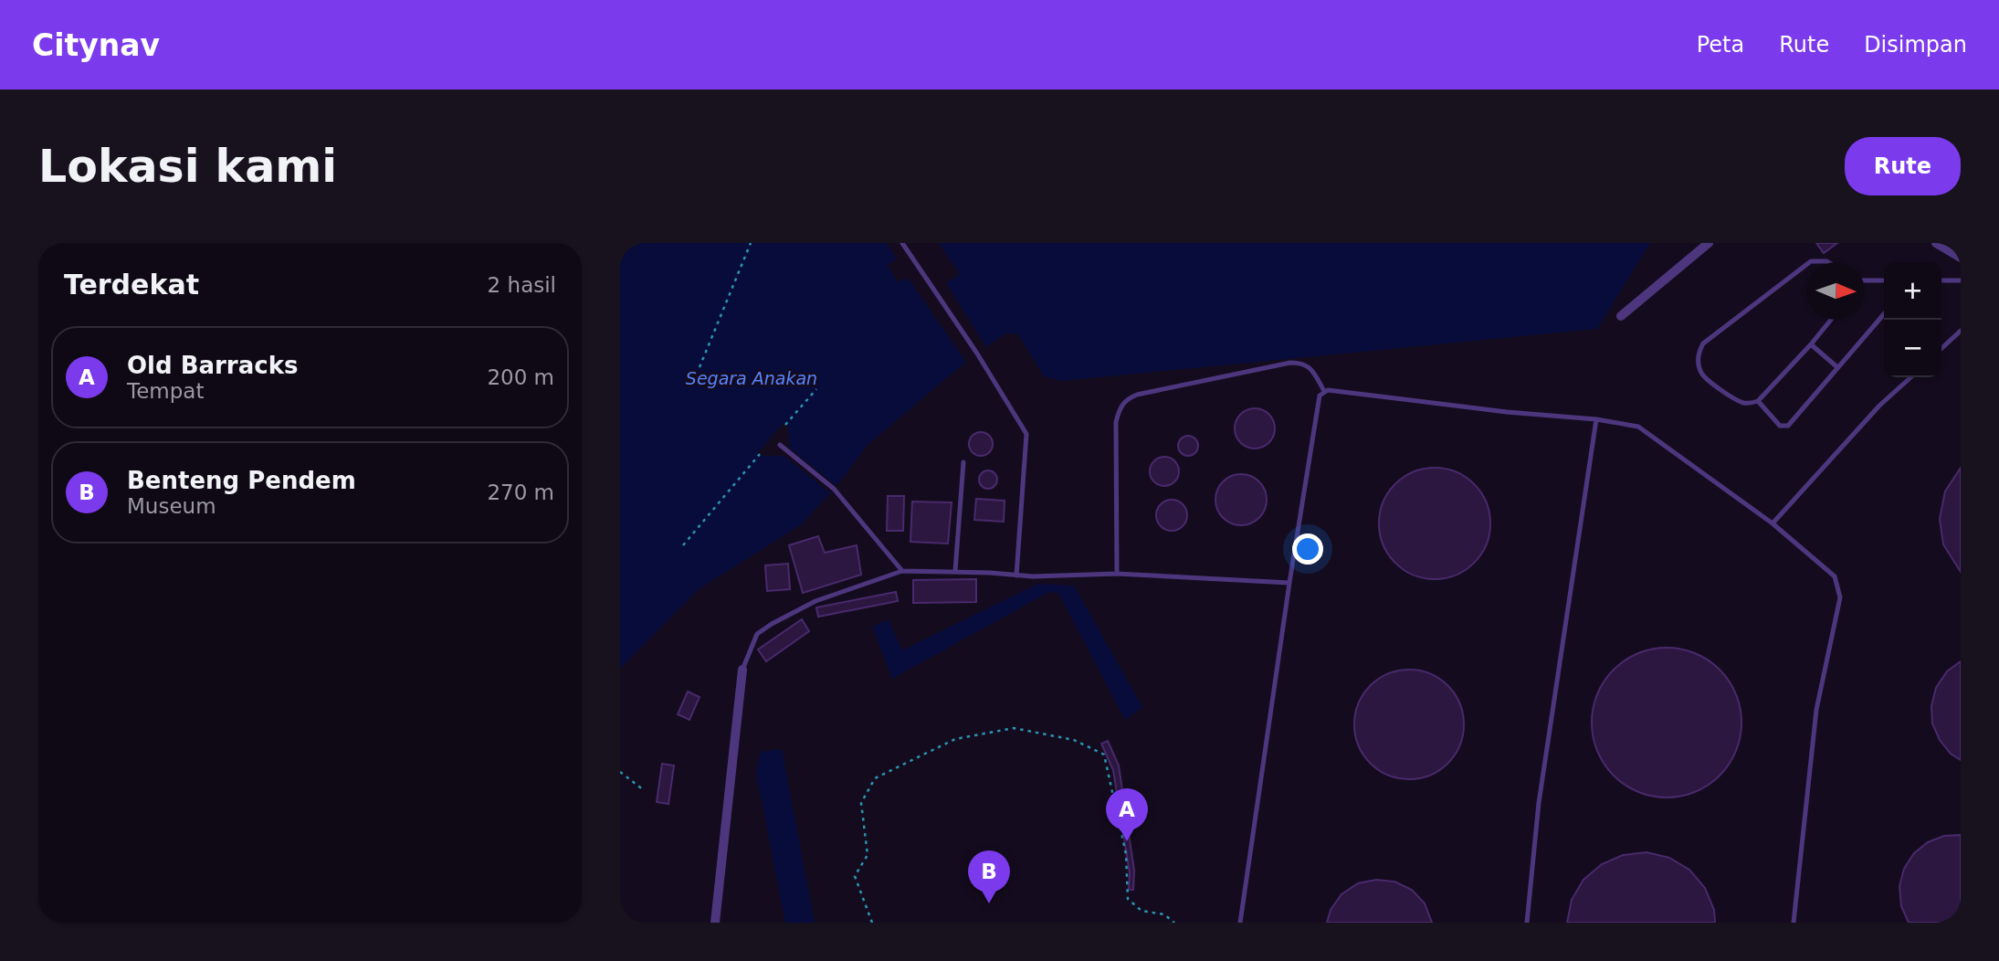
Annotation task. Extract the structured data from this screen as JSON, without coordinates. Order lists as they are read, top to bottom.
{
  "water": ["Segara Anakan"],
  "north": "right",
  "page": {
    "header": "Citynav",
    "nav": ["Peta", "Rute", "Disimpan"],
    "buttons": "Rute",
    "title": "Lokasi kami",
    "heading": ["Terdekat", "2 hasil"],
    "map_buttons": ["+", "−"],
    "list": [
      {
        "mark": "A",
        "name": "Old Barracks",
        "note": "Tempat",
        "value": "200 m"
      },
      {
        "mark": "B",
        "name": "Benteng Pendem",
        "note": "Museum",
        "value": "270 m"
      }
    ],
    "pins": ["A", "B"]
  }
}
